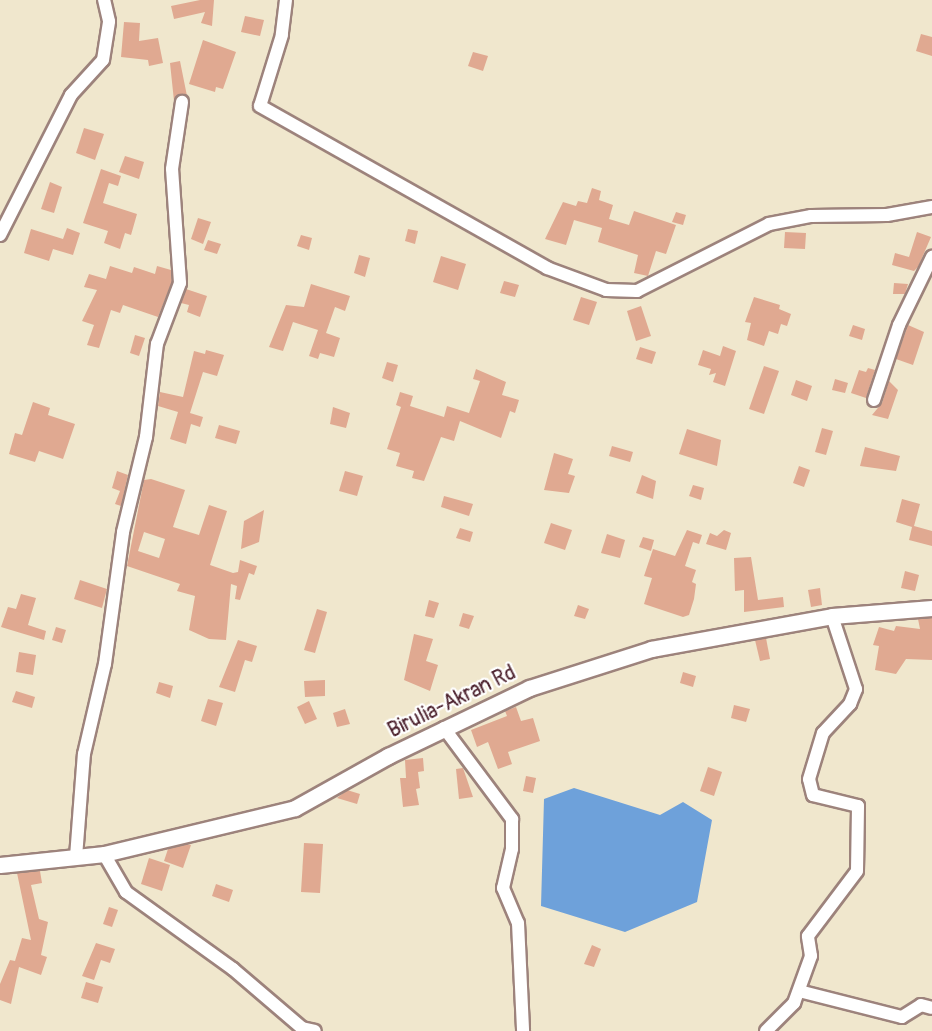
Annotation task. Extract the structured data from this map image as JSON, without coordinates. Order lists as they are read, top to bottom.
{
  "streets": {
    "street": ["Birulia-Akran Rd"]
  }
}
